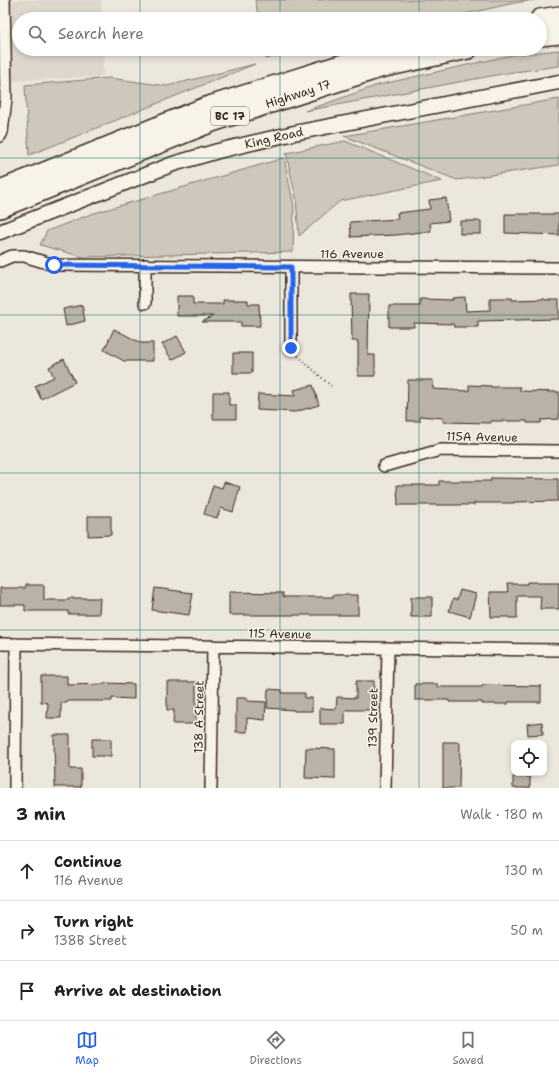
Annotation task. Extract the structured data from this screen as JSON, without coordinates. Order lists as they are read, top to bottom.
{
  "streets": {
    "highway": ["Highway 17", "BC 17"],
    "street": [
      "King Road",
      "116 Avenue",
      "115A Avenue",
      "115 Avenue",
      "138 A Street",
      "139 Street"
    ]
  },
  "crossings": [
    ["115 Avenue", "138 A Street"],
    ["115 Avenue", "139 Street"]
  ],
  "page": {
    "search": "Search here",
    "heading": ["3 min", "Walk · 180 m"],
    "list": [
      ["Continue", "116 Avenue", "130 m"],
      ["Turn right", "138B Street", "50 m"],
      "Arrive at destination"
    ],
    "nav": ["Map", "Directions", "Saved"]
  }
}
